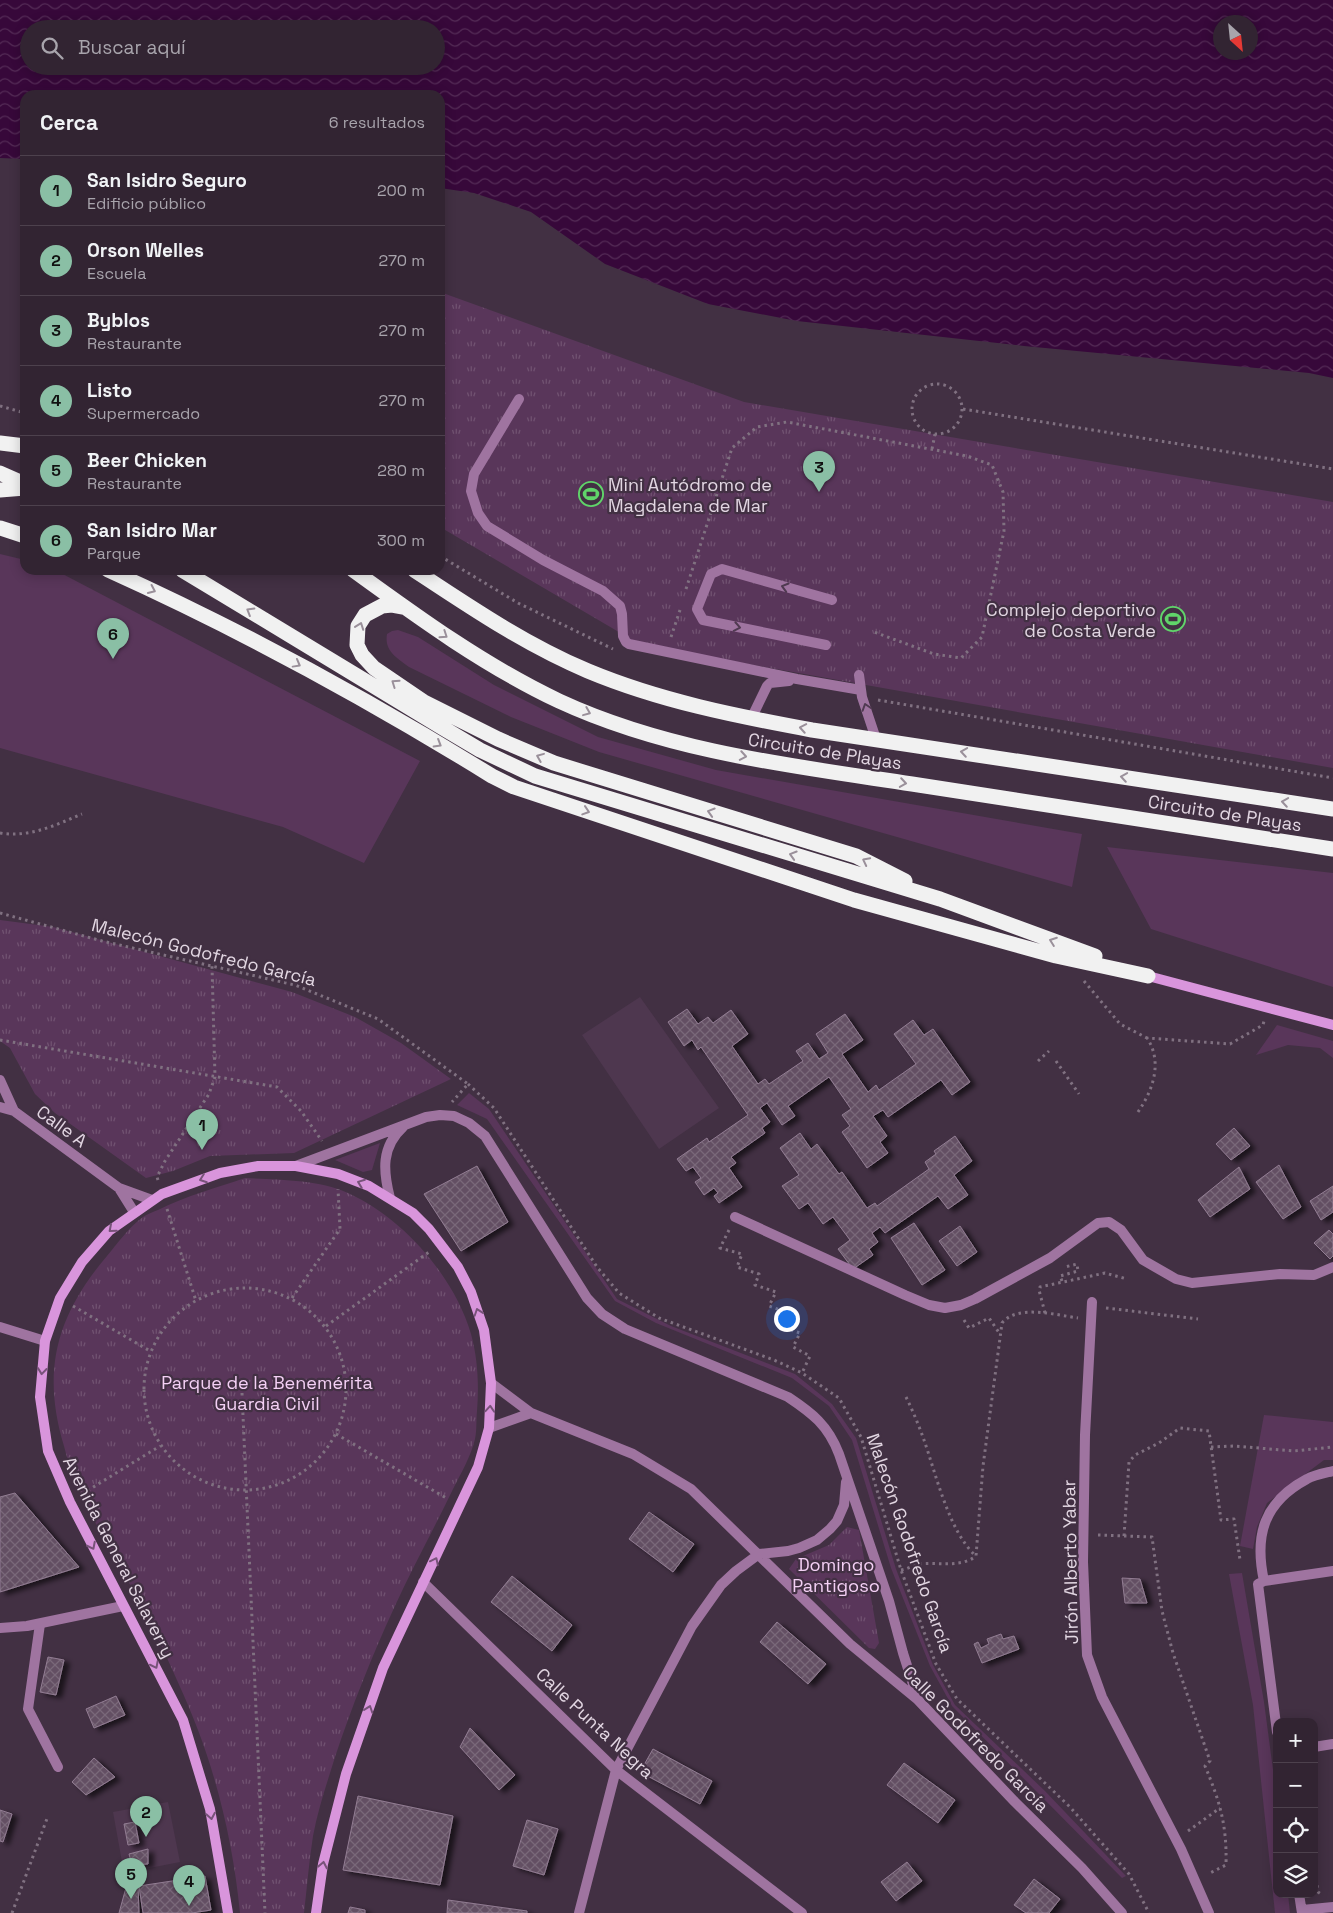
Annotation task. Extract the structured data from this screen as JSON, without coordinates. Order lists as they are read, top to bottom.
{
  "streets": {
    "highway": ["Circuito de Playas"],
    "street": [
      "Calle A",
      "Avenida General Salaverry",
      "Jirón Alberto Yabar",
      "Calle Punta Negra",
      "Calle Godofredo García"
    ],
    "path": ["Malecón Godofredo García"]
  },
  "crossings": [
    ["Calle A", "Avenida General Salaverry"],
    ["Avenida General Salaverry", "Calle Punta Negra"],
    ["Avenida General Salaverry", "Calle Godofredo García"]
  ],
  "parks": ["Parque de la Benemérita Guardia Civil", "Domingo Pantigoso"],
  "places": {
    "sports": ["Mini Autódromo de Magdalena de Mar", "Complejo deportivo de Costa Verde"]
  },
  "north": "bottom right",
  "page": {
    "search": "Buscar aquí",
    "heading": ["Cerca", "6 resultados"],
    "list": [
      {
        "mark": "1",
        "name": "San Isidro Seguro",
        "note": "Edificio público",
        "value": "200 m"
      },
      {
        "mark": "2",
        "name": "Orson Welles",
        "note": "Escuela",
        "value": "270 m"
      },
      {
        "mark": "3",
        "name": "Byblos",
        "note": "Restaurante",
        "value": "270 m"
      },
      {
        "mark": "4",
        "name": "Listo",
        "note": "Supermercado",
        "value": "270 m"
      },
      {
        "mark": "5",
        "name": "Beer Chicken",
        "note": "Restaurante",
        "value": "280 m"
      },
      {
        "mark": "6",
        "name": "San Isidro Mar",
        "note": "Parque",
        "value": "300 m"
      }
    ],
    "pins": [
      "3",
      "6",
      "1",
      "2",
      "5",
      "4"
    ],
    "map_buttons": ["+", "−"]
  }
}
